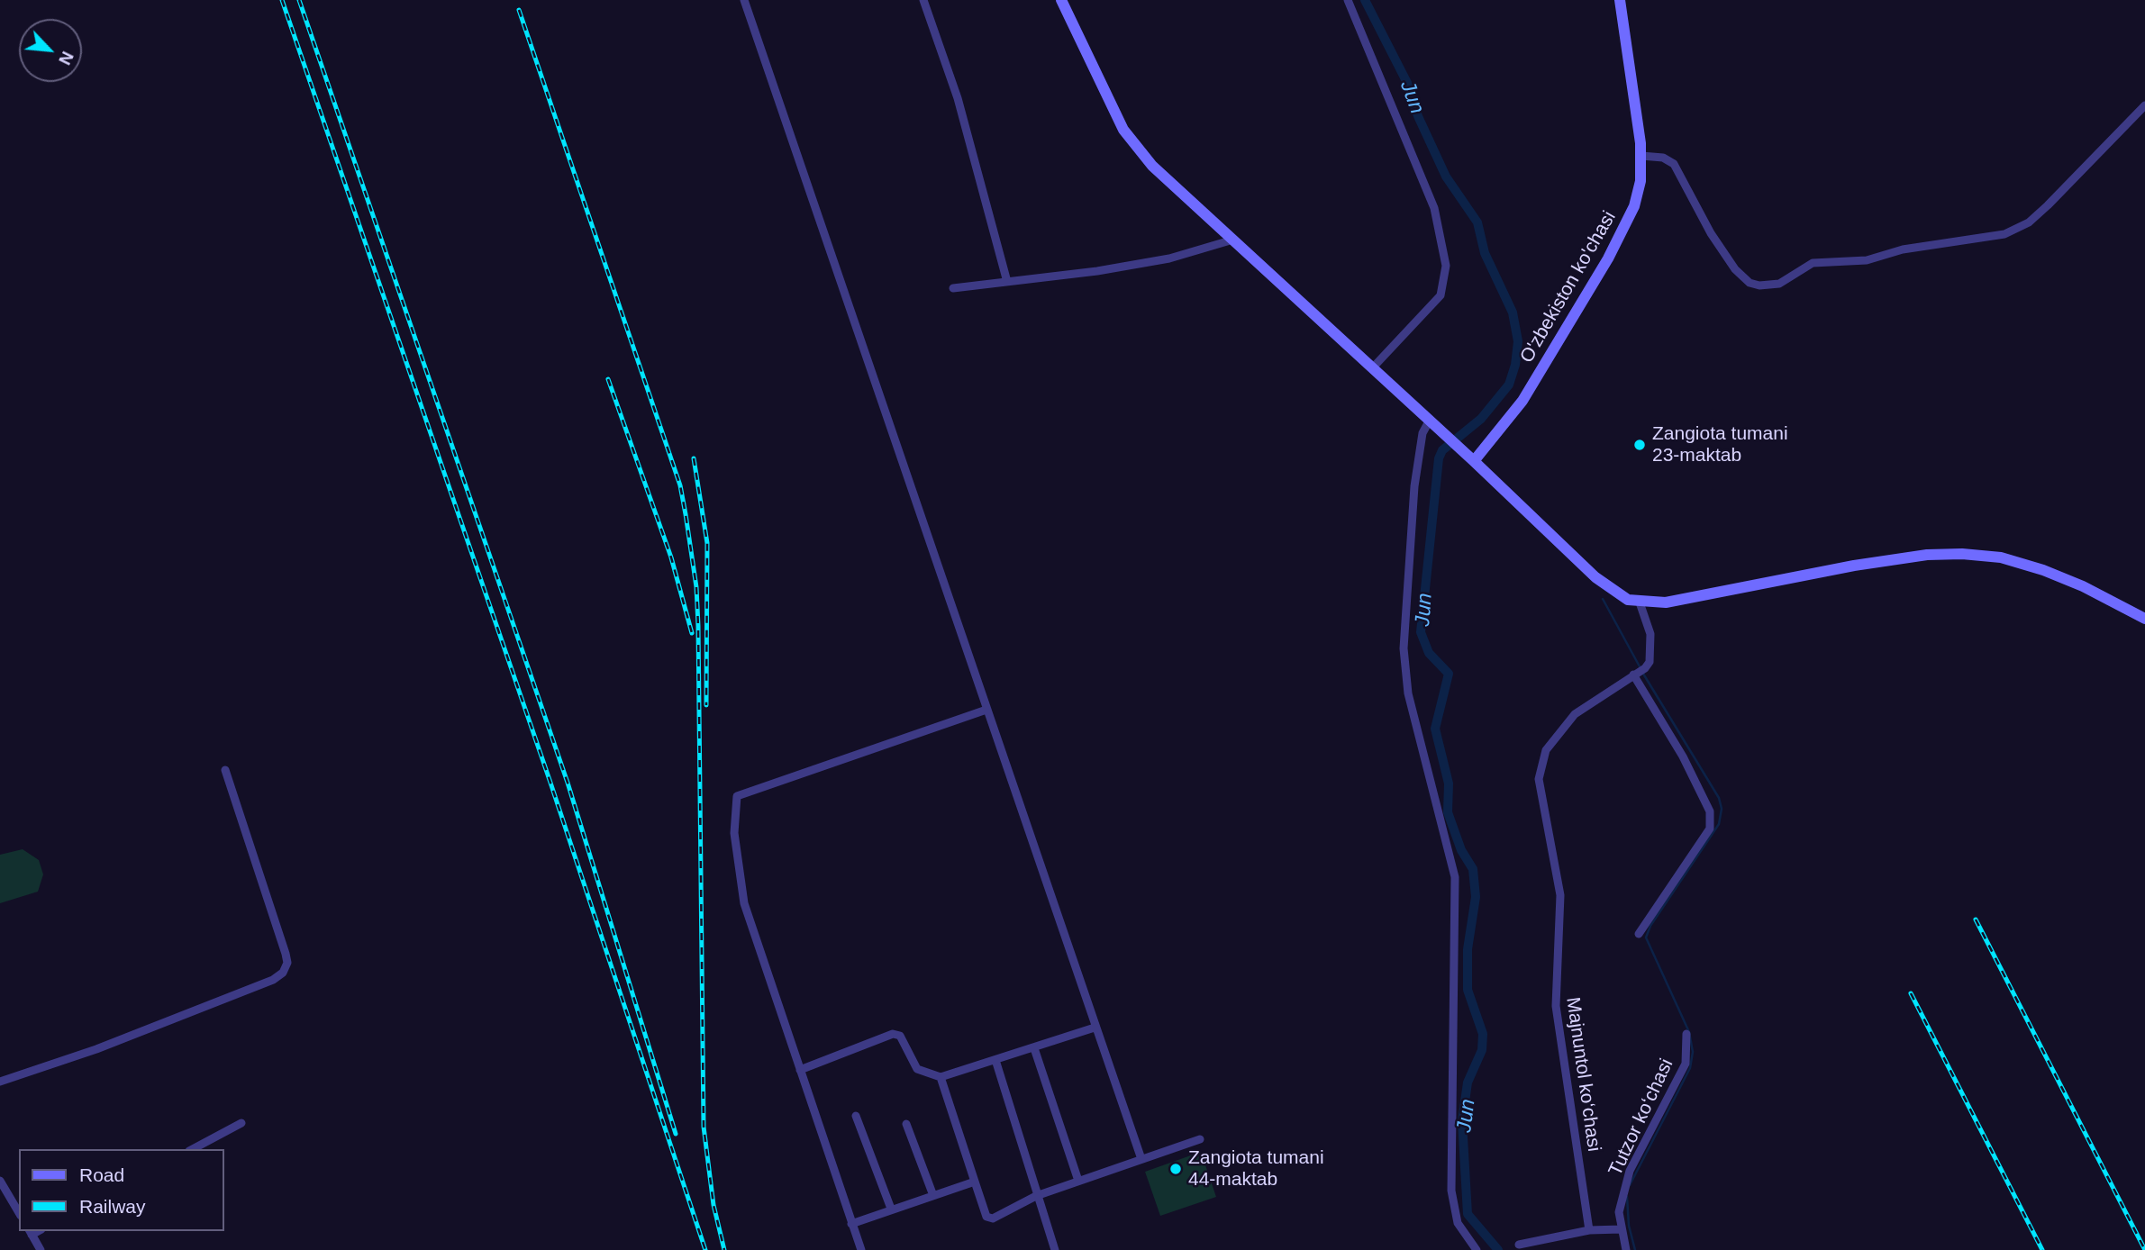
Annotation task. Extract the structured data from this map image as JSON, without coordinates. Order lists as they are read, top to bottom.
{
  "streets": {
    "main road": ["O'zbekiston ko'chasi"],
    "street": ["Majnuntol ko‘chasi", "Tutzor ko‘chasi"]
  },
  "water": ["Jun"],
  "places": ["Zangiota tumani 23-maktab", "Zangiota tumani 44-maktab"],
  "legend": ["Road", "Railway"],
  "north": "bottom right"
}
